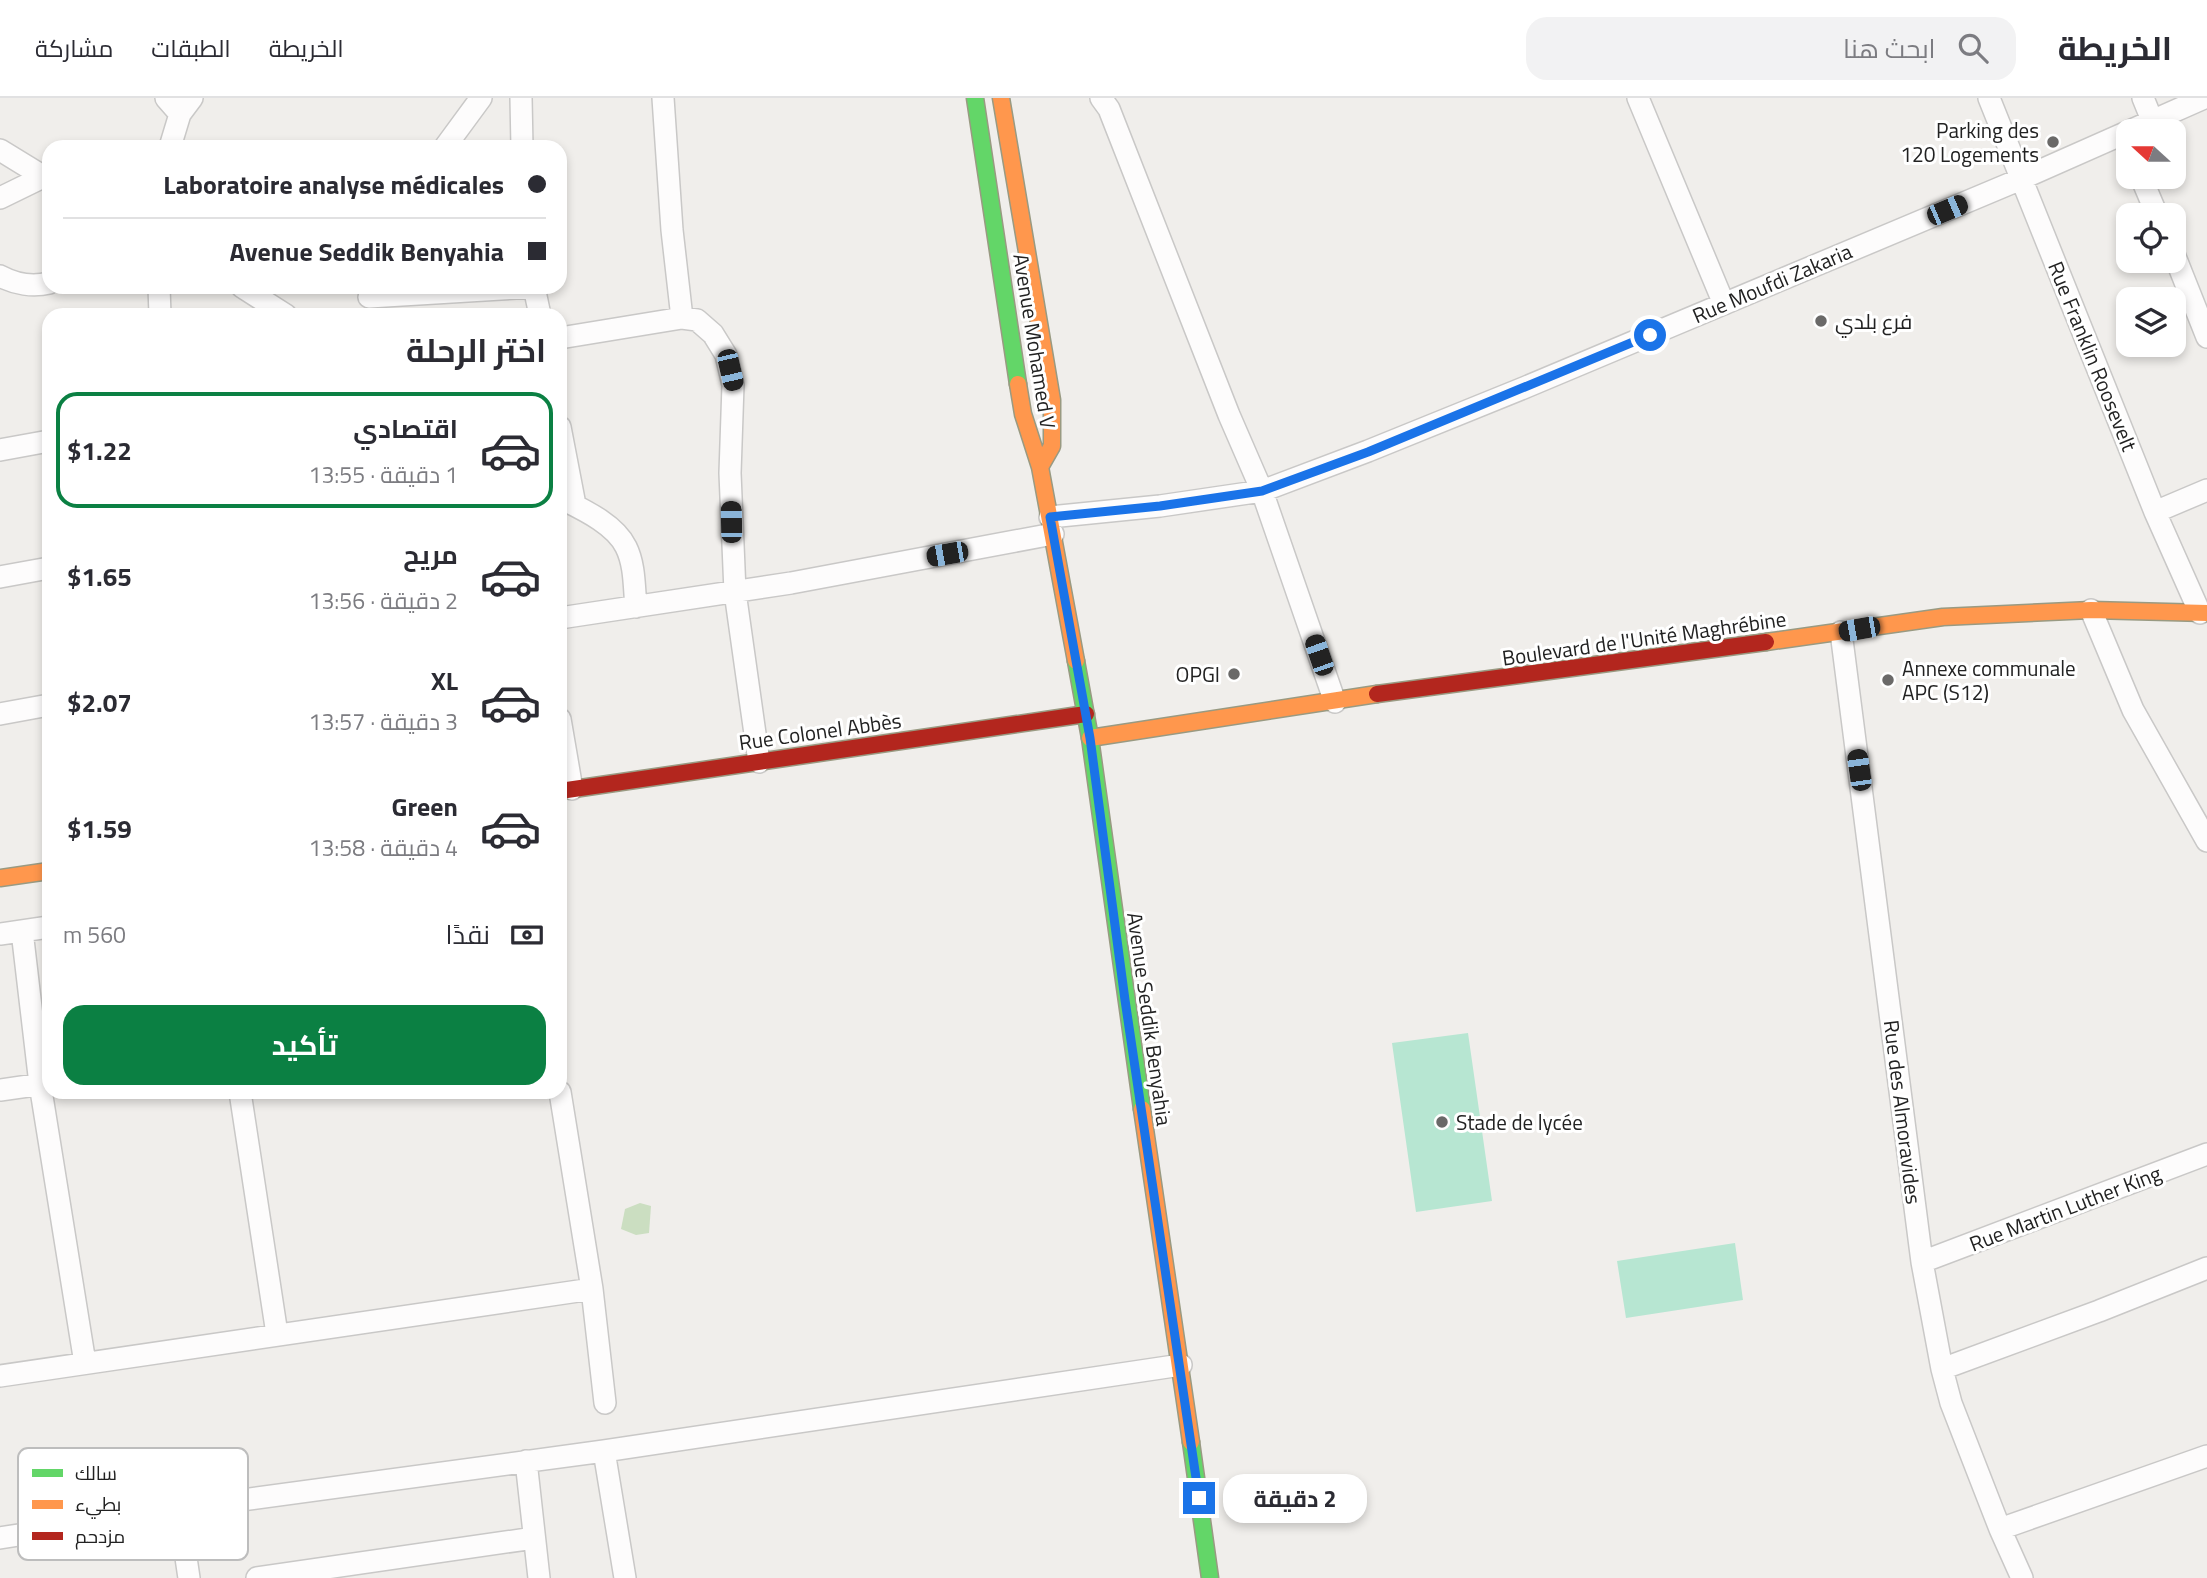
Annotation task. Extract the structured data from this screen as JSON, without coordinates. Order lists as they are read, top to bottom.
{
  "streets": {
    "street": [
      "Rue Moufdi Zakaria",
      "Avenue Mohamed V",
      "Rue Franklin Roosevelt",
      "Boulevard de l'Unité Maghrébine",
      "Rue Colonel Abbès",
      "Avenue Seddik Benyahia",
      "Rue des Almoravides",
      "Rue Martin Luther King"
    ]
  },
  "crossings": [
    ["Rue Moufdi Zakaria", "Rue Franklin Roosevelt"],
    ["Rue Moufdi Zakaria", "Avenue Seddik Benyahia"],
    ["Avenue Mohamed V", "Avenue Seddik Benyahia"],
    ["Rue Franklin Roosevelt", "Boulevard de l'Unité Maghrébine"],
    ["Boulevard de l'Unité Maghrébine", "Avenue Seddik Benyahia"],
    ["Boulevard de l'Unité Maghrébine", "Rue des Almoravides"],
    ["Rue Colonel Abbès", "Avenue Seddik Benyahia"],
    ["Rue des Almoravides", "Rue Martin Luther King"]
  ],
  "places": [
    "Parking des 120 Logements",
    "فرع بلدي",
    "OPGI",
    "Annexe communale APC (S12)",
    "Stade de lycée"
  ],
  "legend": ["سالك", "بطيء", "مزدحم"],
  "north": "left",
  "page": {
    "header": "الخريطة",
    "search": "ابحث هنا",
    "nav": ["الخريطة", "الطبقات", "مشاركة"],
    "banner": ["Laboratoire analyse médicales", "Avenue Seddik Benyahia"],
    "heading": "اختر الرحلة",
    "list": [
      {
        "name": "اقتصادي",
        "note": "1 دقيقة · 13:55",
        "value": "$1.22"
      },
      {
        "name": "مريح",
        "note": "2 دقيقة · 13:56",
        "value": "$1.65"
      },
      {
        "name": "XL",
        "note": "3 دقيقة · 13:57",
        "value": "$2.07"
      },
      {
        "name": "Green",
        "note": "4 دقيقة · 13:58",
        "value": "$1.59"
      }
    ],
    "pay": ["نقدًا", "560 m"],
    "buttons": "تأكيد",
    "bubble": "2 دقيقة"
  }
}
